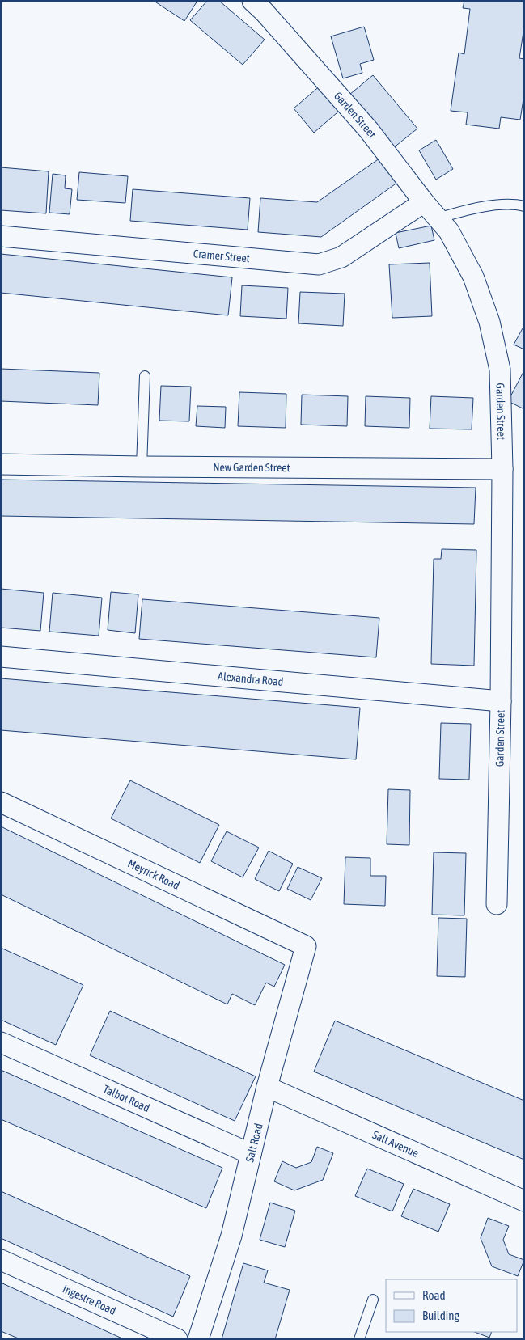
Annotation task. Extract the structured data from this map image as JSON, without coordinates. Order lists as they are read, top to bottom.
{
  "streets": {
    "street": [
      "Garden Street",
      "Cramer Street",
      "New Garden Street",
      "Alexandra Road",
      "Meyrick Road",
      "Talbot Road",
      "Salt Road",
      "Salt Avenue",
      "Ingestre Road"
    ]
  },
  "crossings": [
    ["Garden Street", "Cramer Street"],
    ["Garden Street", "New Garden Street"],
    ["Garden Street", "Alexandra Road"],
    ["Meyrick Road", "Salt Road"],
    ["Talbot Road", "Salt Road"],
    ["Salt Road", "Salt Avenue"]
  ],
  "legend": ["Road", "Building"]
}
